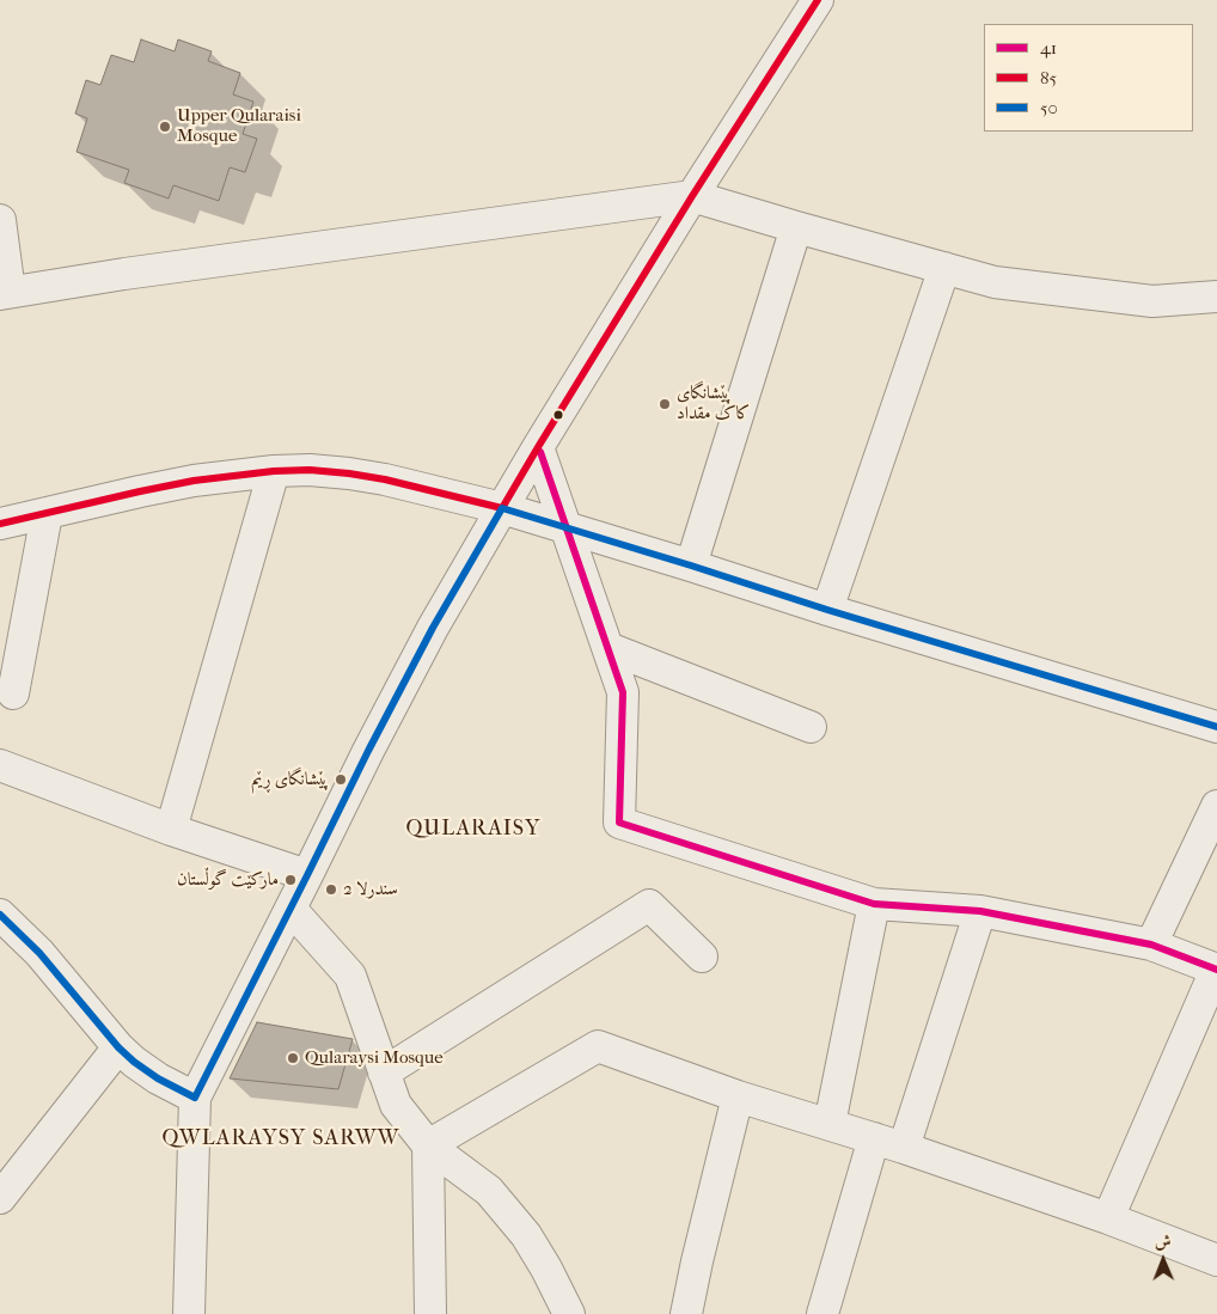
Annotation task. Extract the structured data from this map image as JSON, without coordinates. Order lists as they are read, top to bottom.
{
  "districts": ["QULARAISY", "QWLARAYSY SARWW"],
  "places": [
    "Upper Qularaisi Mosque",
    "پێشانگای کاک مقداد",
    "پێشانگای ڕێم",
    "مارکێت گوڵستان",
    "سندرلا 2",
    "Qularaysi Mosque"
  ],
  "lines": ["transit line 85", "transit line 41", "transit line 50"],
  "legend": ["41", "85", "50"],
  "north": "top"
}
